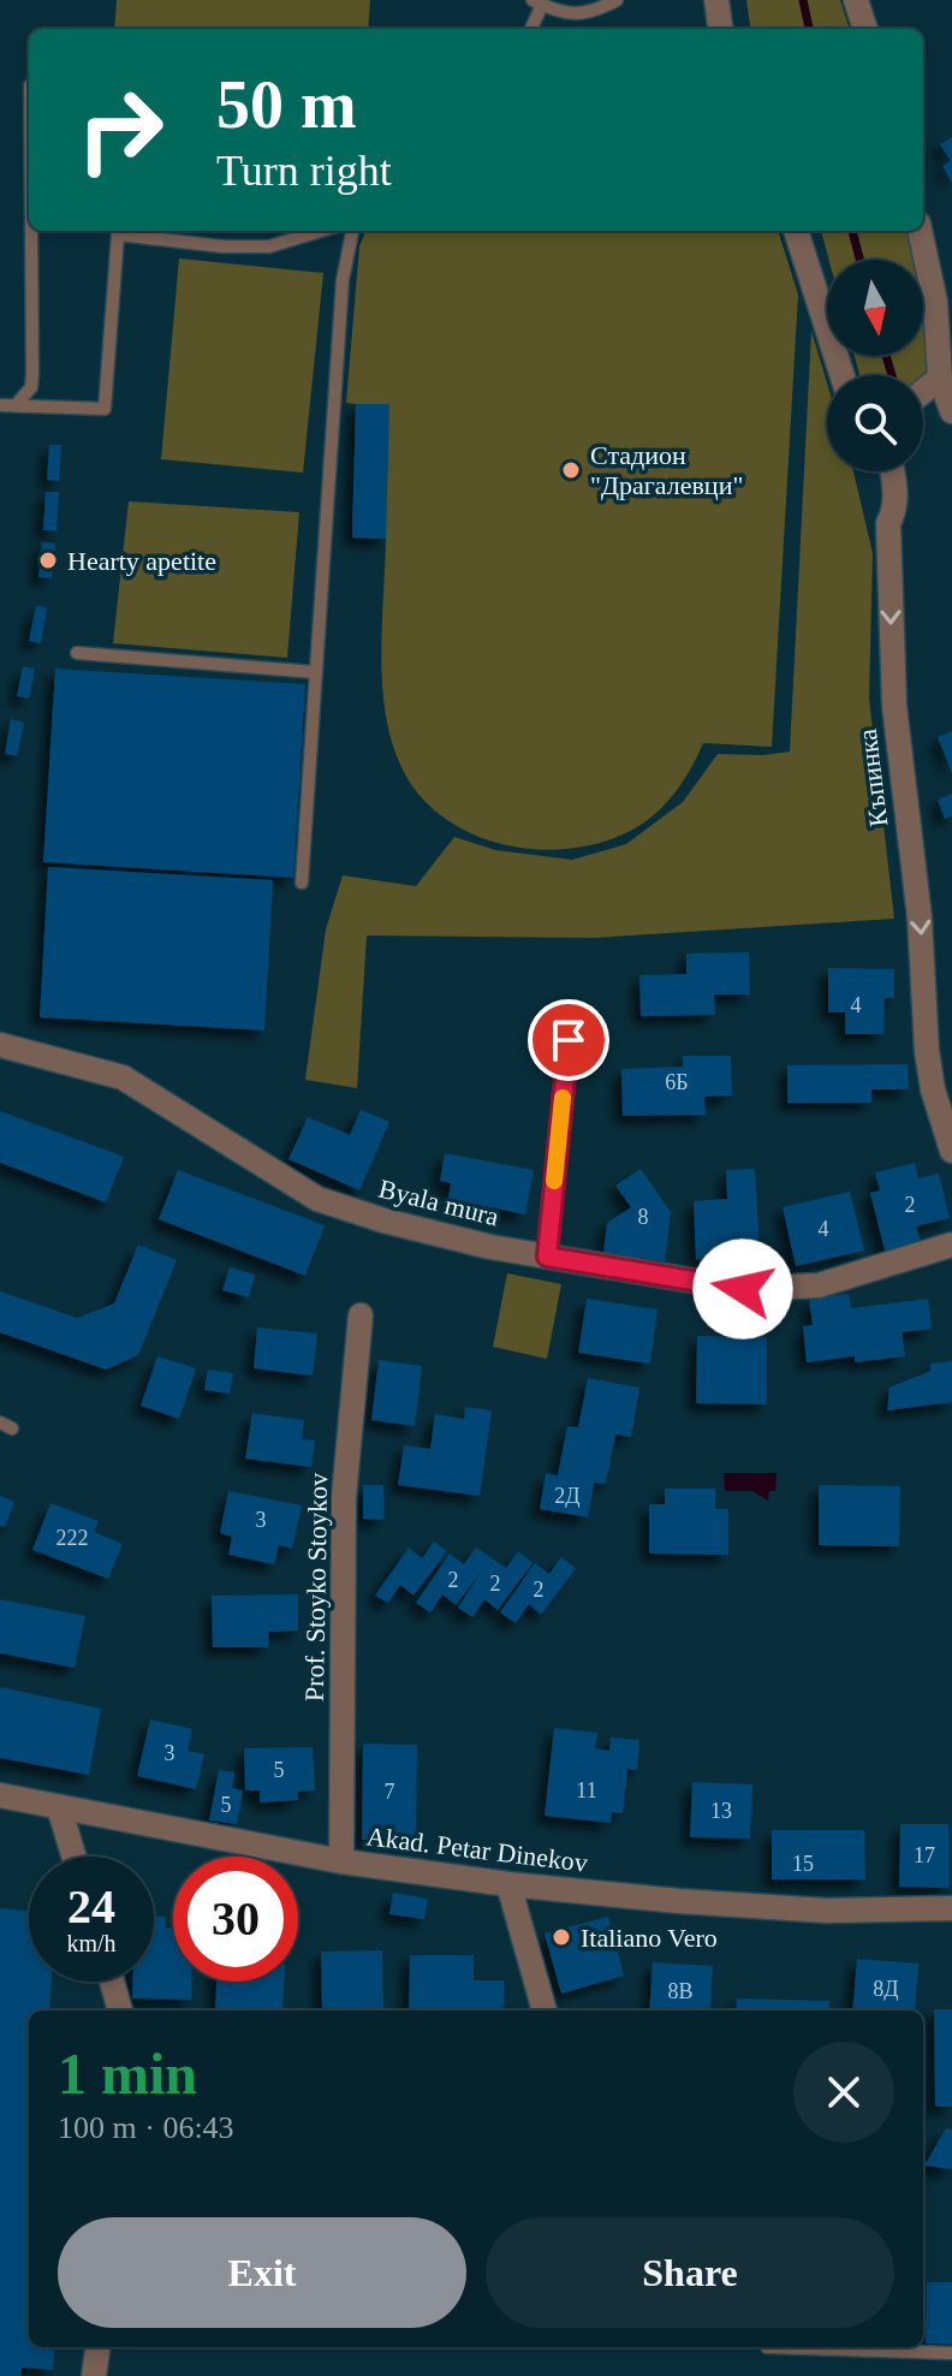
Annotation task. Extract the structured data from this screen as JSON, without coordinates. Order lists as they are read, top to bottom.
{
  "streets": {
    "street": [
      "Къпинка",
      "Byala mura",
      "Prof. Stoyko Stoykov",
      "Akad. Petar Dinekov"
    ]
  },
  "crossings": [
    ["Prof. Stoyko Stoykov", "Akad. Petar Dinekov"]
  ],
  "one_way": ["Къпинка"],
  "places": ["Стадион \"Драгалевци\"", "Hearty apetite", "Italiano Vero"],
  "house_numbers": [
    "4",
    "6Б",
    "2",
    "8",
    "4",
    "2Д",
    "3",
    "222",
    "2",
    "2",
    "2",
    "3",
    "5",
    "11",
    "7",
    "5",
    "13",
    "17",
    "15",
    "8Д",
    "8В"
  ],
  "north": "bottom",
  "page": {
    "turn": ["50 m", "Turn right"],
    "speed": "24 km/h",
    "limit": "30",
    "heading": ["1 min", "100 m · 06:43"],
    "buttons": ["Exit", "Share"]
  }
}
